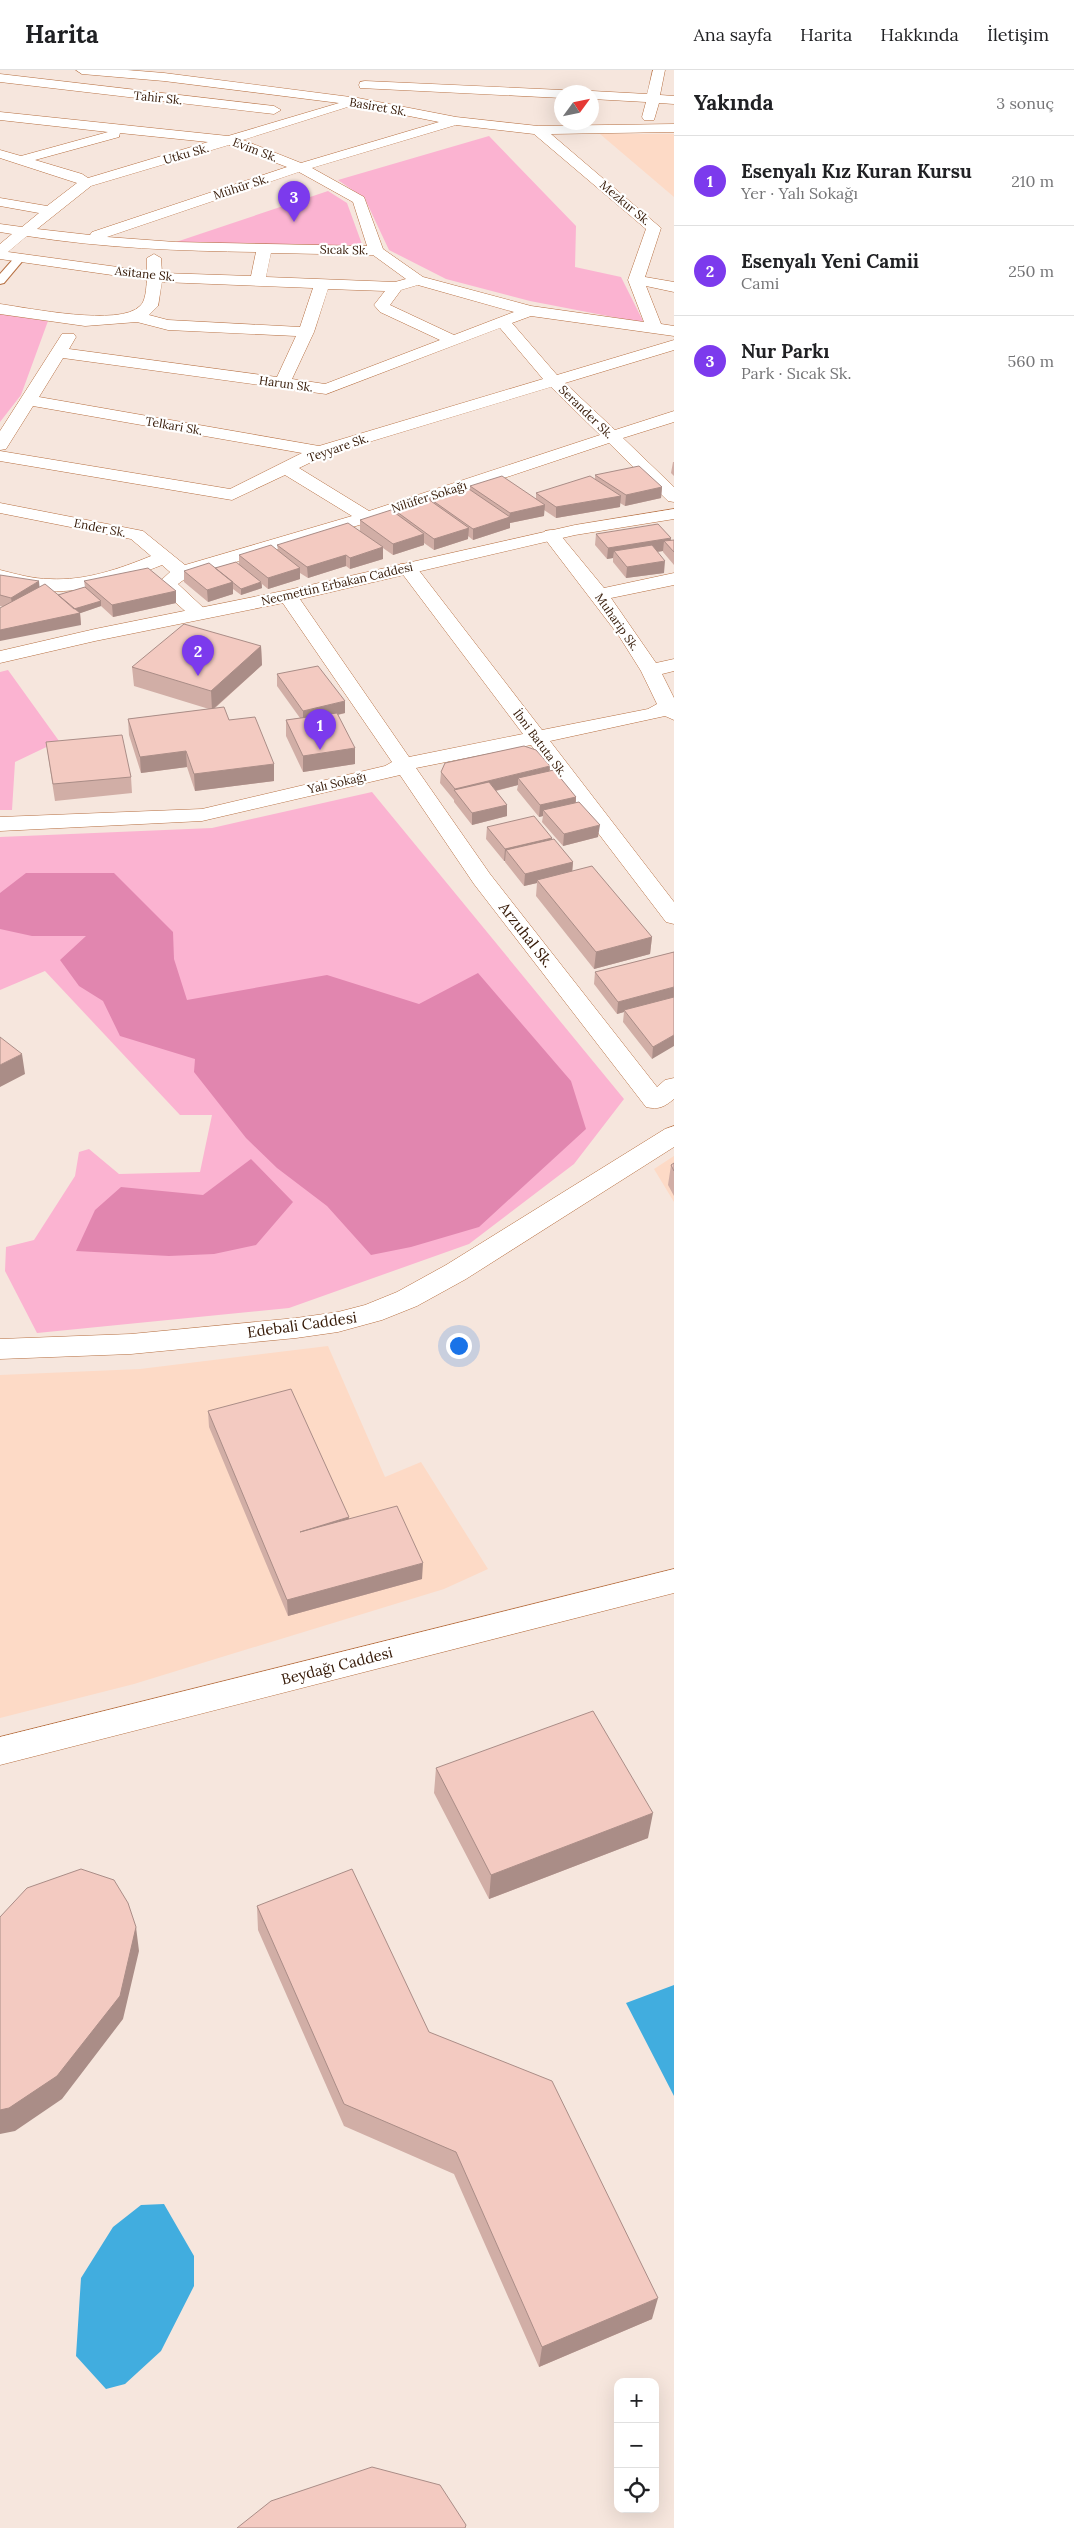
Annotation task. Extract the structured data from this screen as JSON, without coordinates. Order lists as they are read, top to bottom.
{
  "streets": {
    "street": [
      "Tahir Sk.",
      "Basiret Sk.",
      "Evim Sk.",
      "Utku Sk.",
      "Mühür Sk.",
      "Mezkur Sk.",
      "Sıcak Sk.",
      "Asitane Sk.",
      "Harun Sk.",
      "Serander Sk.",
      "Telkari Sk.",
      "Teyyare Sk.",
      "Nilüfer Sokağı",
      "Ender Sk.",
      "Necmettin Erbakan Caddesi",
      "Muharip Sk.",
      "İbni Batuta Sk.",
      "Yalı Sokağı",
      "Arzuhal Sk.",
      "Edebali Caddesi",
      "Beydağı Caddesi"
    ]
  },
  "crossings": [
    ["Tahir Sk.", "Utku Sk."],
    ["Basiret Sk.", "Utku Sk."],
    ["Basiret Sk.", "Mühür Sk."],
    ["Basiret Sk.", "Mezkur Sk."],
    ["Evim Sk.", "Utku Sk."],
    ["Evim Sk.", "Mühür Sk."],
    ["Evim Sk.", "Sıcak Sk."],
    ["Utku Sk.", "Sıcak Sk."],
    ["Utku Sk.", "Asitane Sk."],
    ["Mühür Sk.", "Sıcak Sk."],
    ["Sıcak Sk.", "Asitane Sk."],
    ["Sıcak Sk.", "Harun Sk."],
    ["Harun Sk.", "Serander Sk."],
    ["Serander Sk.", "Teyyare Sk."],
    ["Serander Sk.", "Nilüfer Sokağı"],
    ["Telkari Sk.", "Teyyare Sk."],
    ["Nilüfer Sokağı", "Ender Sk."],
    ["Necmettin Erbakan Caddesi", "Muharip Sk."],
    ["Necmettin Erbakan Caddesi", "İbni Batuta Sk."],
    ["Necmettin Erbakan Caddesi", "Arzuhal Sk."],
    ["Muharip Sk.", "Yalı Sokağı"],
    ["İbni Batuta Sk.", "Yalı Sokağı"],
    ["Yalı Sokağı", "Arzuhal Sk."]
  ],
  "north": "top right",
  "page": {
    "header": "Harita",
    "nav": [
      "Ana sayfa",
      "Harita",
      "Hakkında",
      "İletişim"
    ],
    "heading": ["Yakında", "3 sonuç"],
    "list": [
      {
        "mark": "1",
        "name": "Esenyalı Kız Kuran Kursu",
        "note": "Yer · Yalı Sokağı",
        "value": "210 m"
      },
      {
        "mark": "2",
        "name": "Esenyalı Yeni Camii",
        "note": "Cami",
        "value": "250 m"
      },
      {
        "mark": "3",
        "name": "Nur Parkı",
        "note": "Park · Sıcak Sk.",
        "value": "560 m"
      }
    ],
    "pins": ["3", "2", "1"],
    "map_buttons": ["+", "−"]
  }
}
